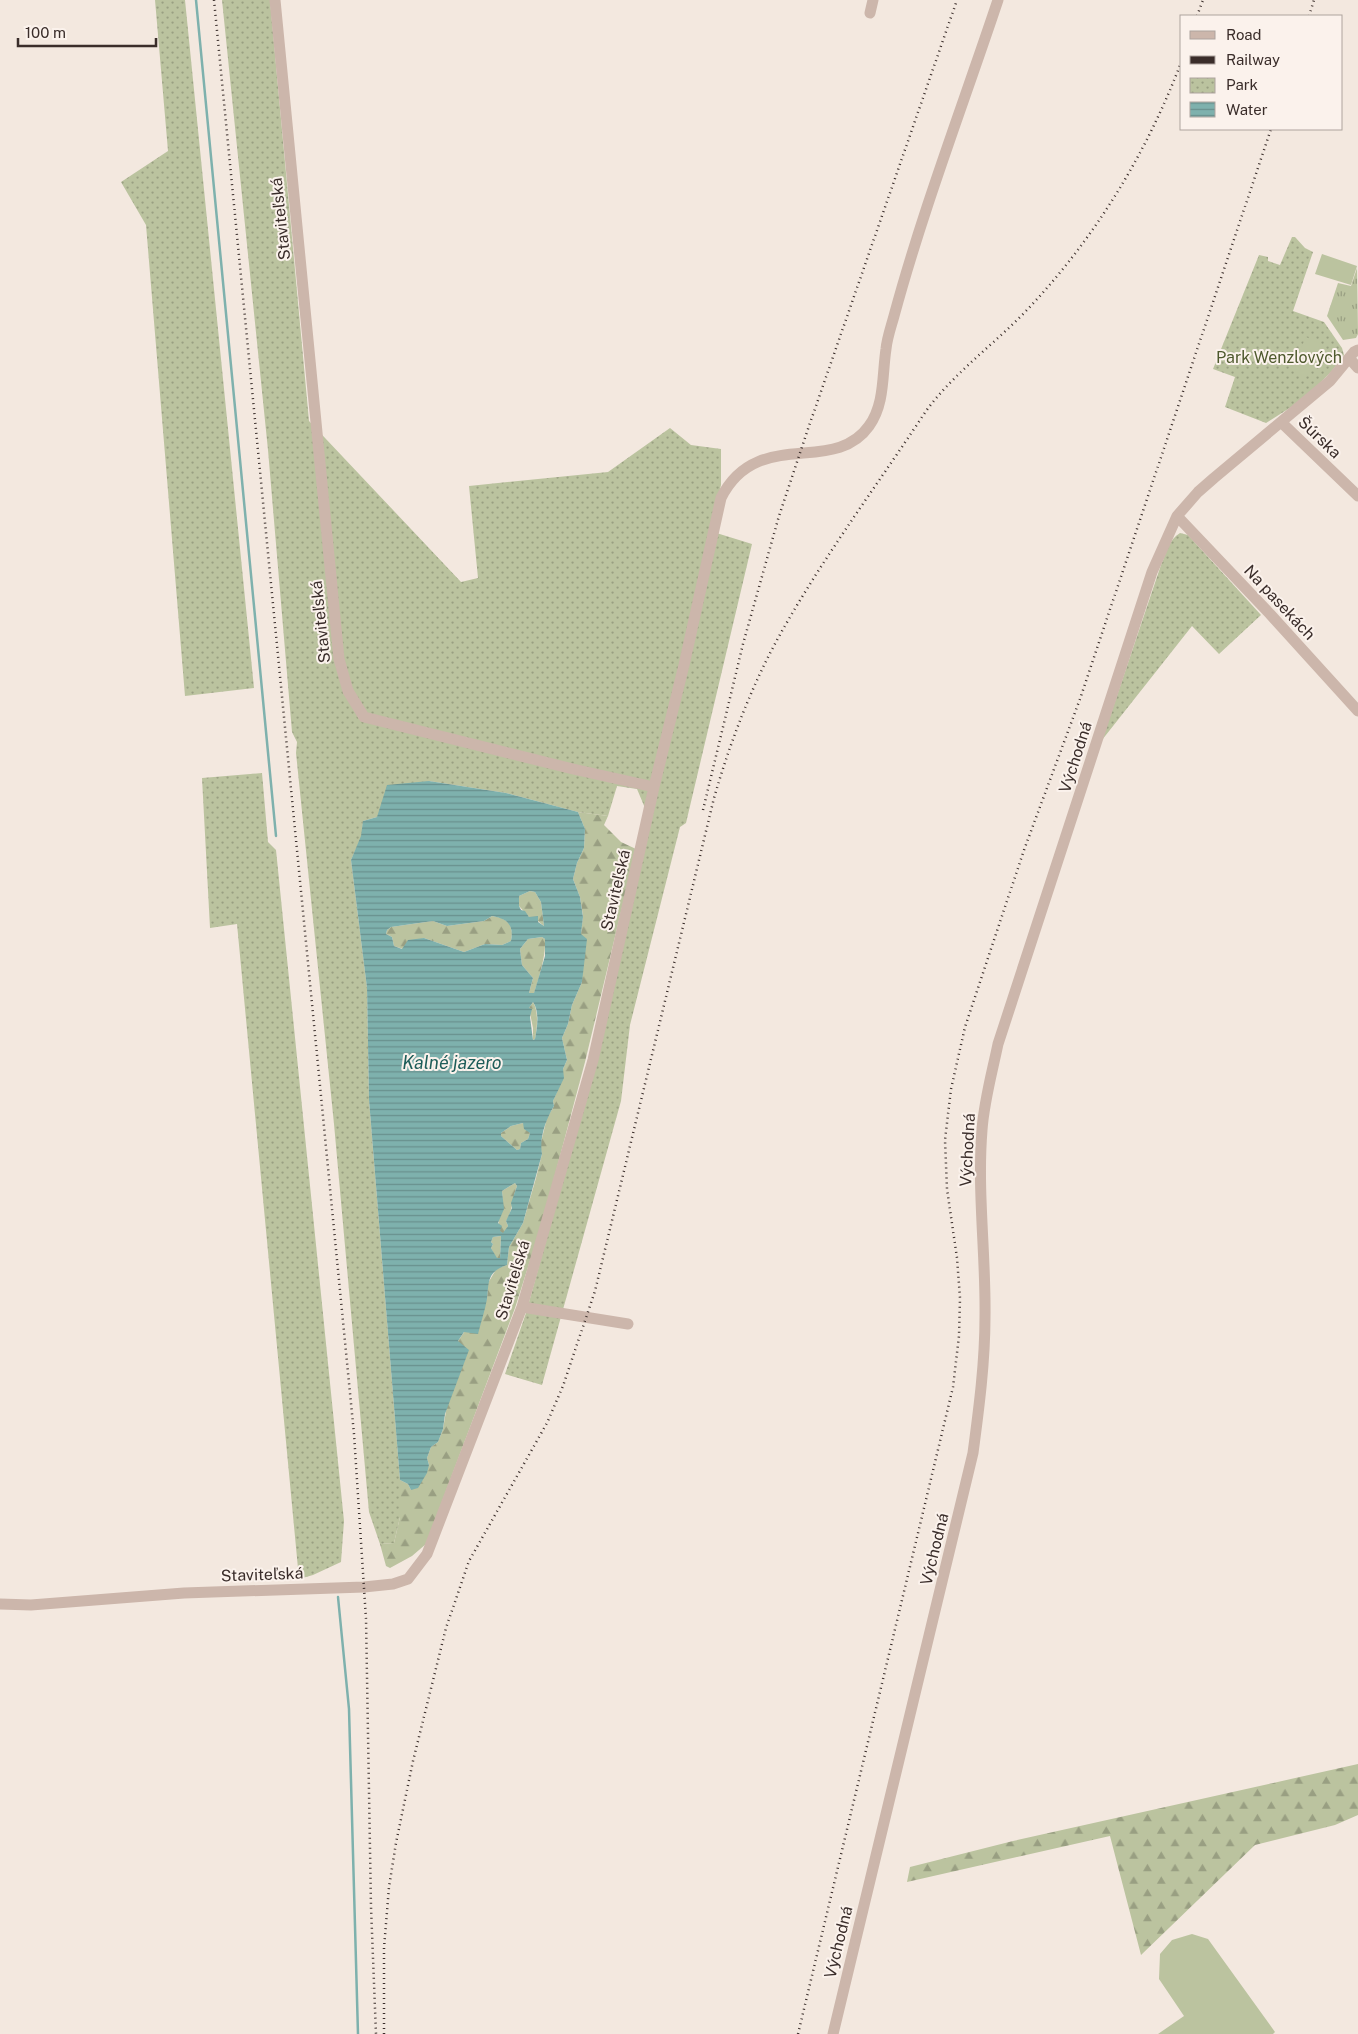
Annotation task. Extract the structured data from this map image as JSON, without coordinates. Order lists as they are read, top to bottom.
{
  "streets": {
    "street": [
      "Staviteľská",
      "Šúrska",
      "Na pasekách",
      "Východná"
    ]
  },
  "crossings": [
    ["Šúrska", "Východná"],
    ["Na pasekách", "Východná"]
  ],
  "water": ["Kalné jazero"],
  "parks": ["Park Wenzlových"],
  "legend": [
    "Road",
    "Railway",
    "Park",
    "Water"
  ],
  "scale_bar": "100 m"
}
